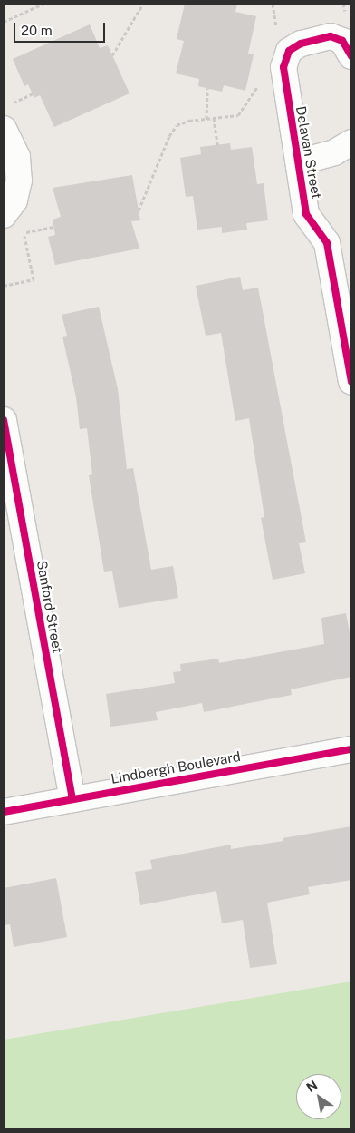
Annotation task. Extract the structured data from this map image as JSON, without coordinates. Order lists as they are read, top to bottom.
{
  "streets": {
    "street": ["Delavan Street", "Sanford Street", "Lindbergh Boulevard"]
  },
  "crossings": [
    ["Sanford Street", "Lindbergh Boulevard"]
  ],
  "scale_bar": "20 m",
  "north": "top left"
}
